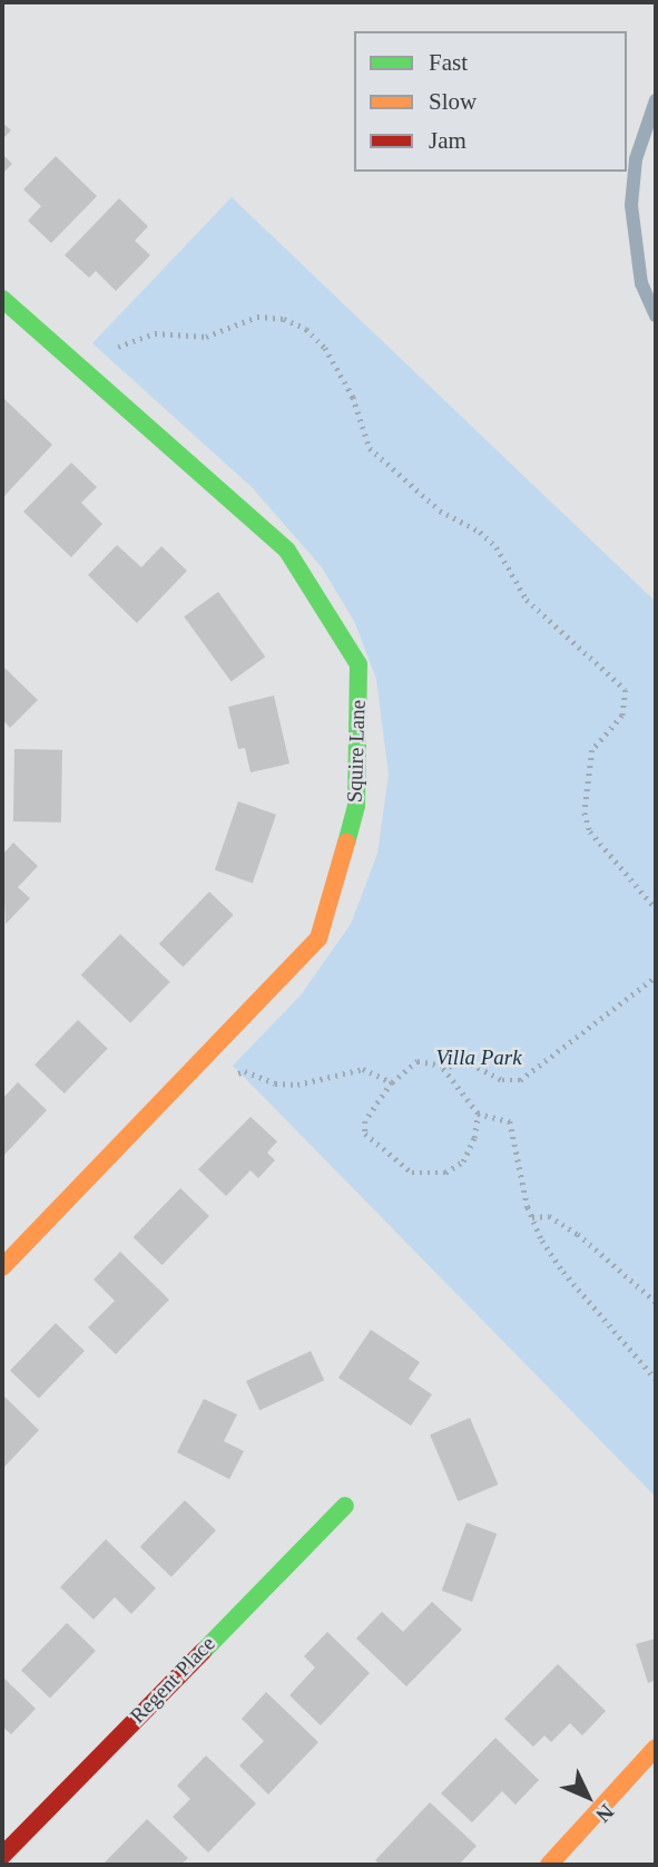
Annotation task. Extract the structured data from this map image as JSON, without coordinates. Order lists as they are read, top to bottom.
{
  "streets": {
    "street": ["Squire Lane", "Regent Place"]
  },
  "parks": ["Villa Park"],
  "legend": ["Fast", "Slow", "Jam"],
  "north": "bottom right"
}
